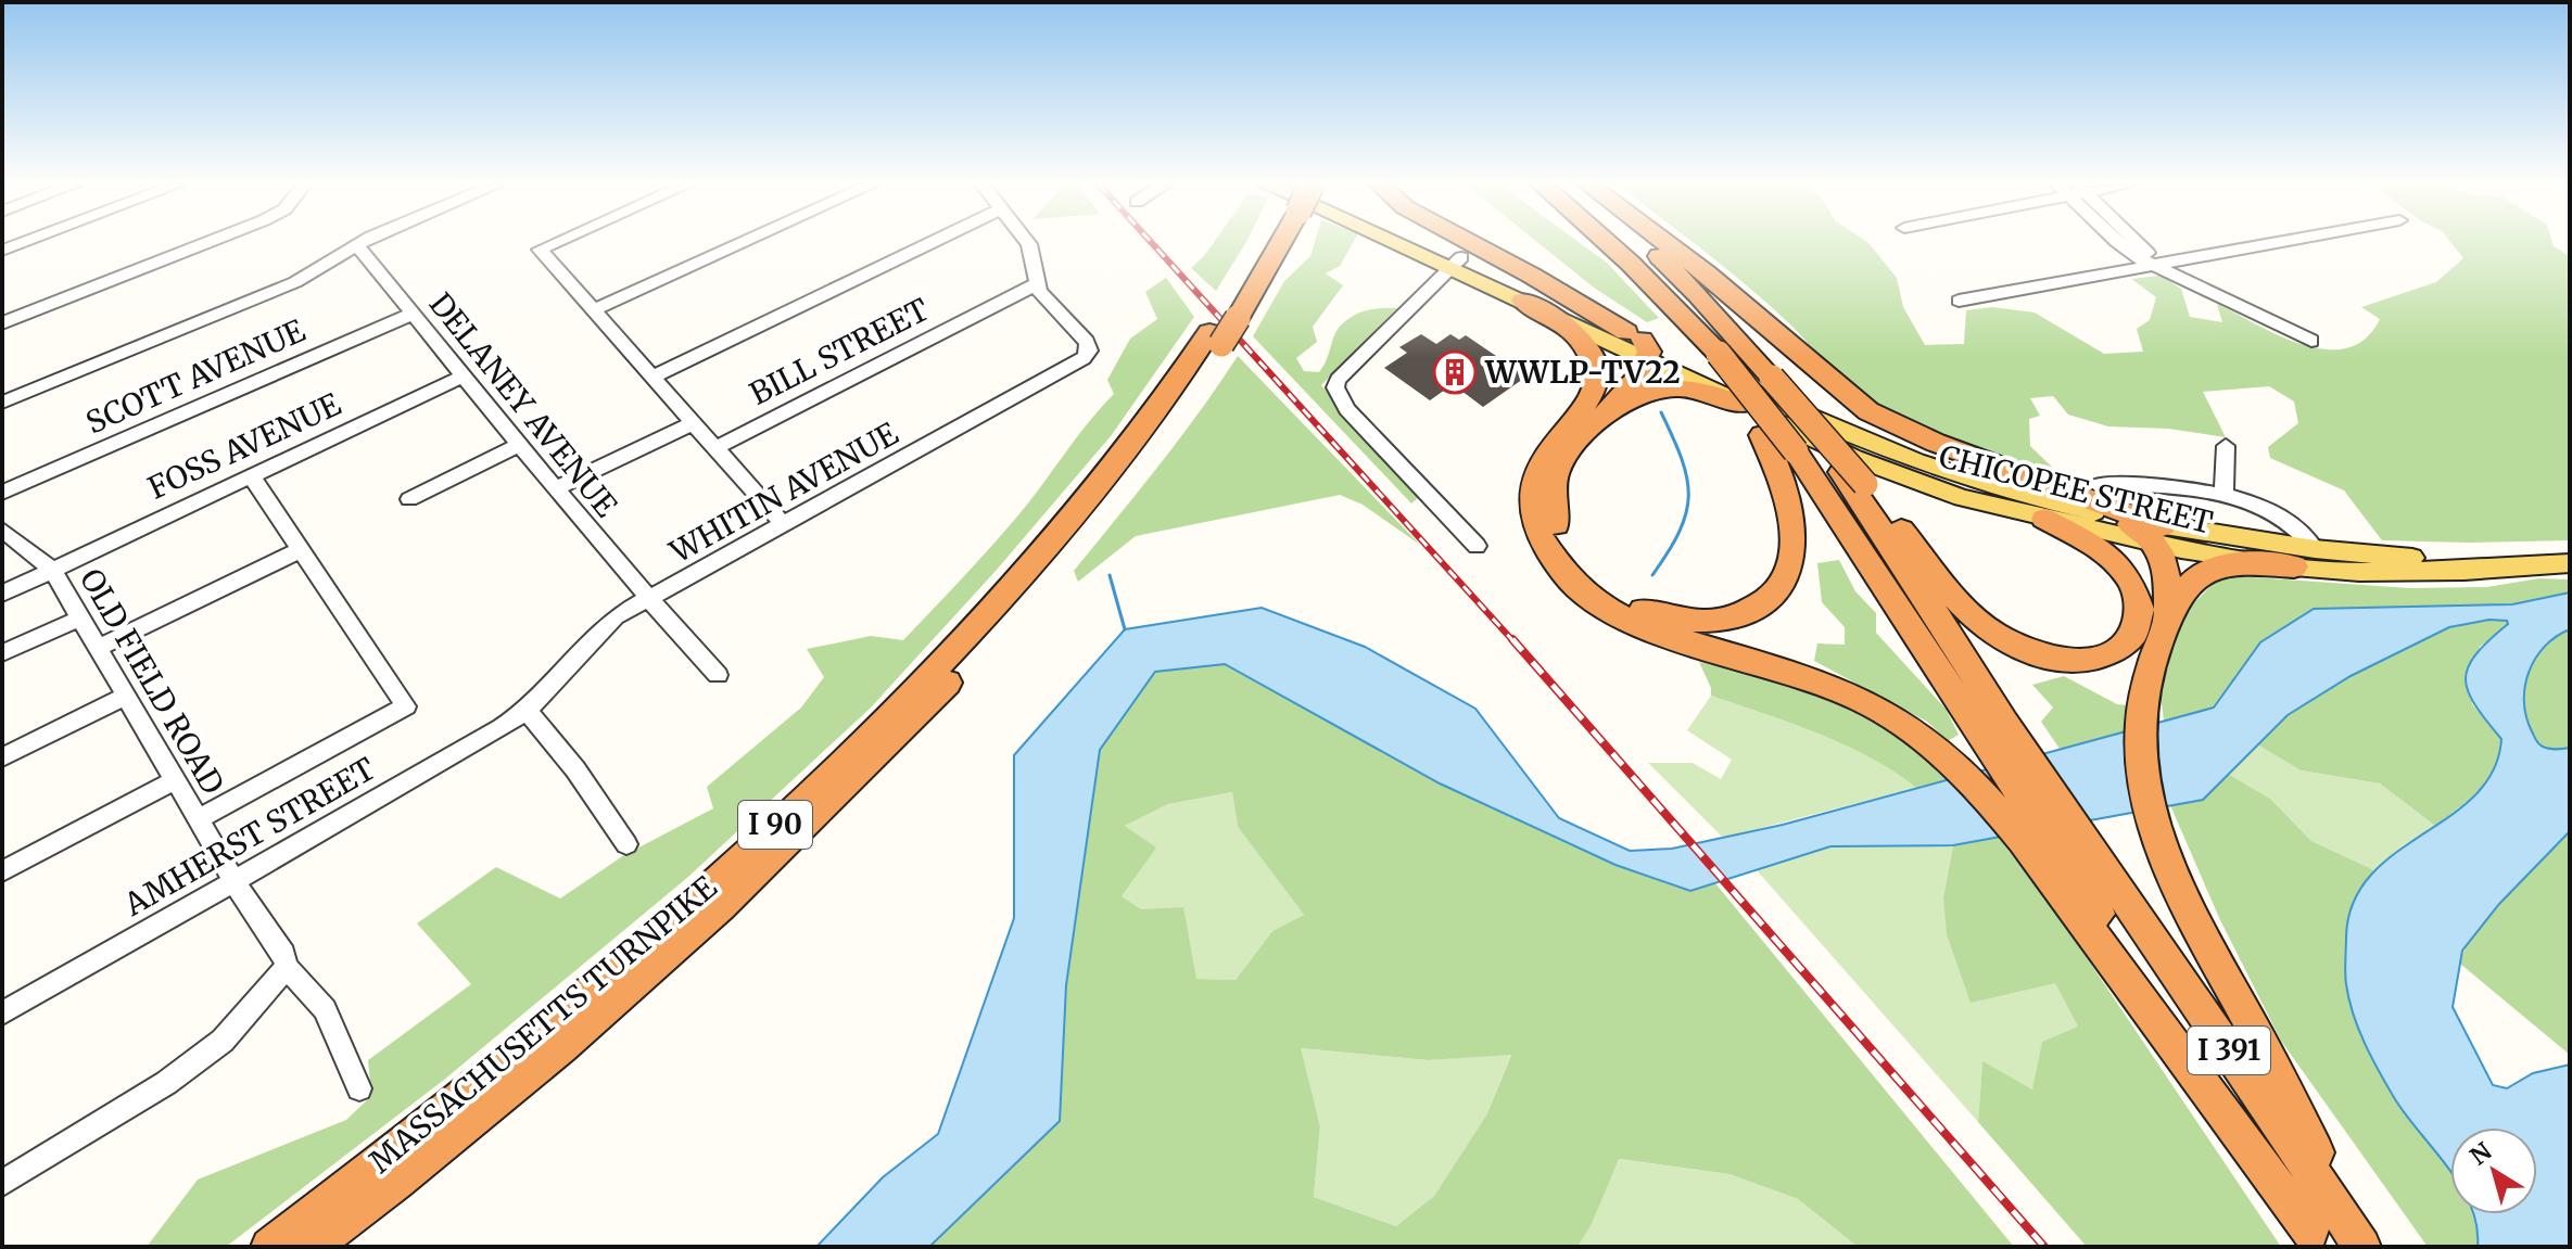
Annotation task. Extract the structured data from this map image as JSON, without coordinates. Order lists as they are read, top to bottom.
{
  "streets": {
    "highway": ["I 90", "MASSACHUSETTS TURNPIKE", "I 391"],
    "main road": ["CHICOPEE STREET"],
    "street": [
      "BILL STREET",
      "SCOTT AVENUE",
      "DELANEY AVENUE",
      "FOSS AVENUE",
      "WHITIN AVENUE",
      "OLD FIELD ROAD",
      "AMHERST STREET"
    ]
  },
  "crossings": [
    ["BILL STREET", "WHITIN AVENUE"],
    ["SCOTT AVENUE", "DELANEY AVENUE"],
    ["DELANEY AVENUE", "FOSS AVENUE"],
    ["DELANEY AVENUE", "WHITIN AVENUE"],
    ["FOSS AVENUE", "OLD FIELD ROAD"],
    ["WHITIN AVENUE", "AMHERST STREET"],
    ["OLD FIELD ROAD", "AMHERST STREET"]
  ],
  "places": {
    "building": ["WWLP-TV22"]
  },
  "north": "top left"
}
